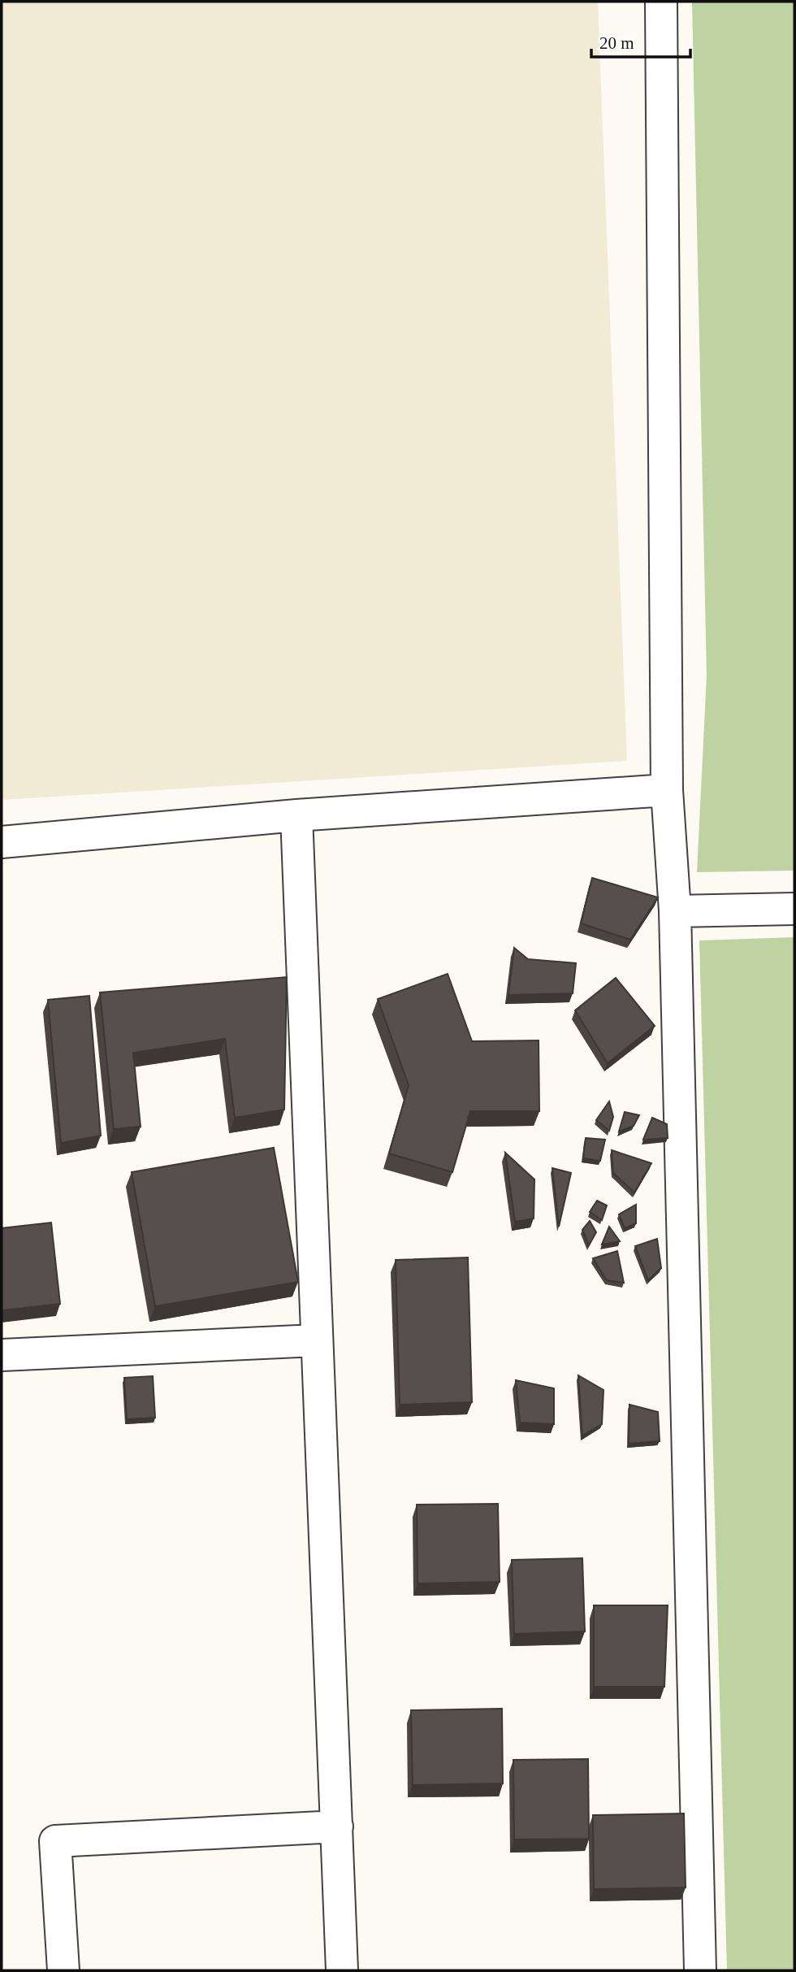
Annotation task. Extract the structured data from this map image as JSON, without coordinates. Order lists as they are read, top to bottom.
{
  "scale_bar": "20 m"
}
